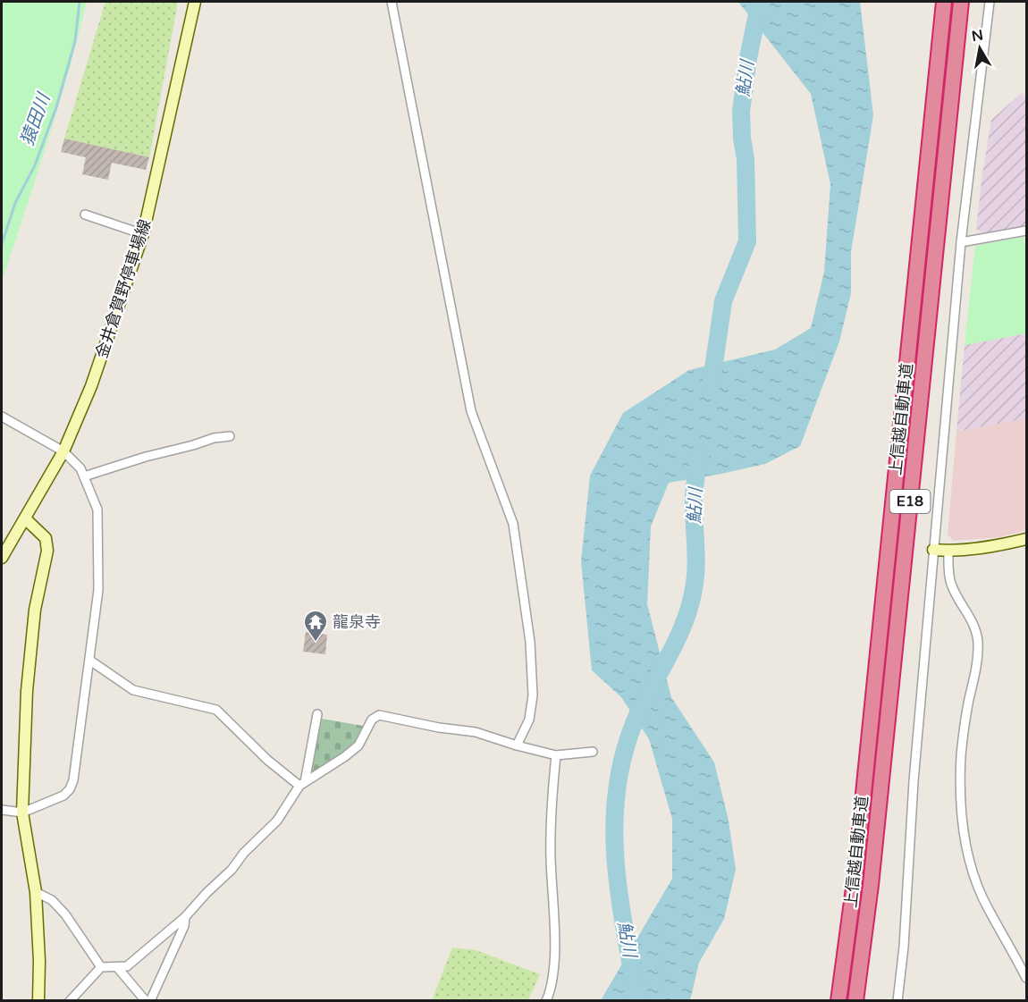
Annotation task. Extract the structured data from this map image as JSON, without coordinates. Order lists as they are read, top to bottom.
{
  "streets": {
    "highway": ["上信越自動車道", "E18"],
    "main road": ["金井倉賀野停車場線"]
  },
  "water": ["鮎川", "猿田川"],
  "places": {
    "temple": ["龍泉寺"]
  },
  "north": "top"
}
